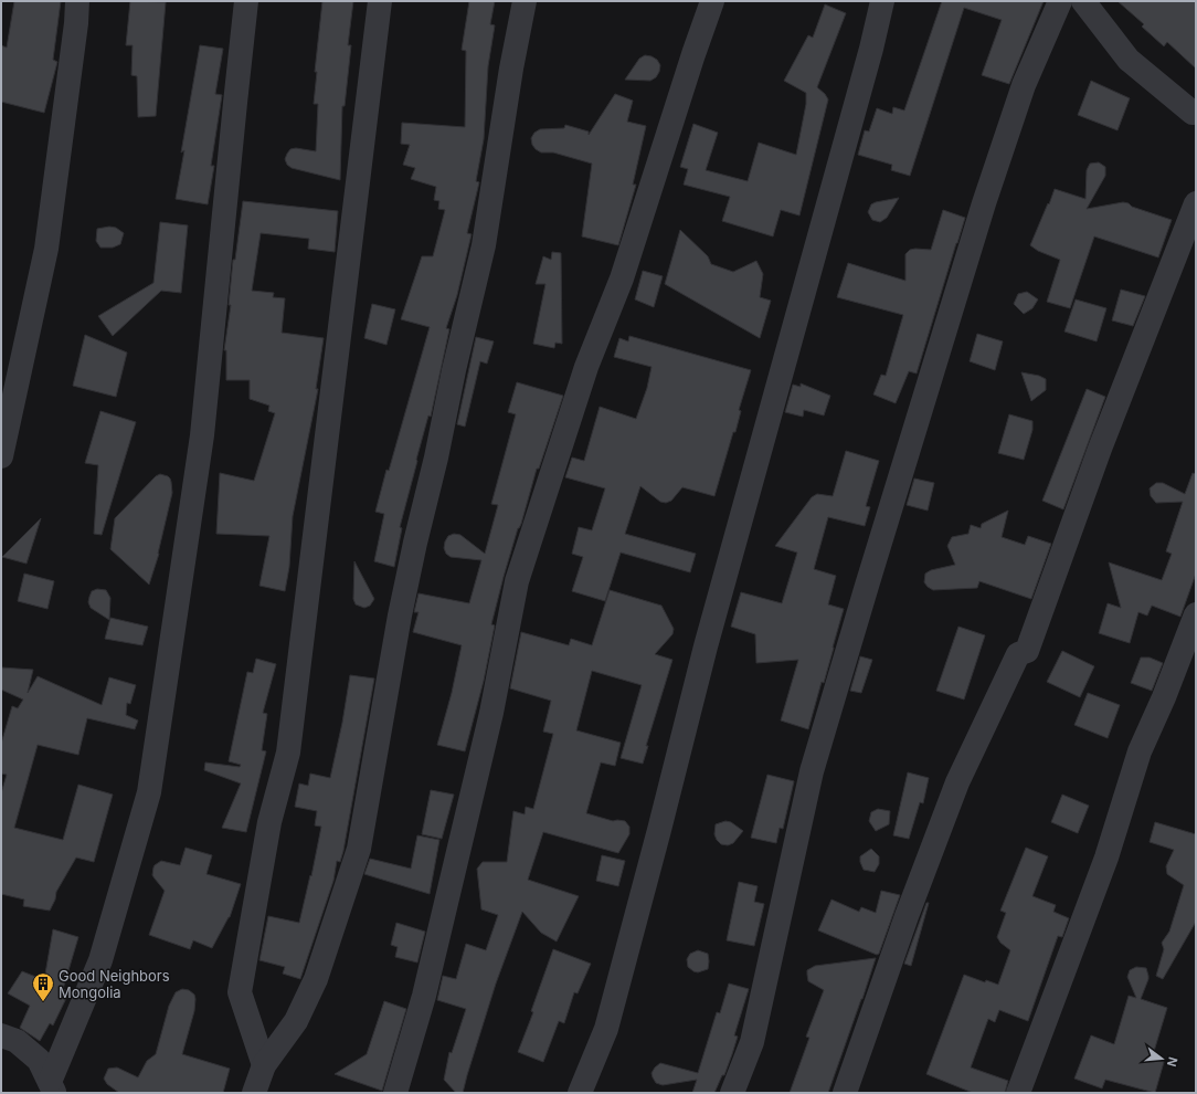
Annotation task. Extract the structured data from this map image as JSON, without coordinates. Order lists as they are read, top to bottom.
{
  "places": {
    "building": ["Good Neighbors Mongolia"]
  },
  "north": "right"
}
